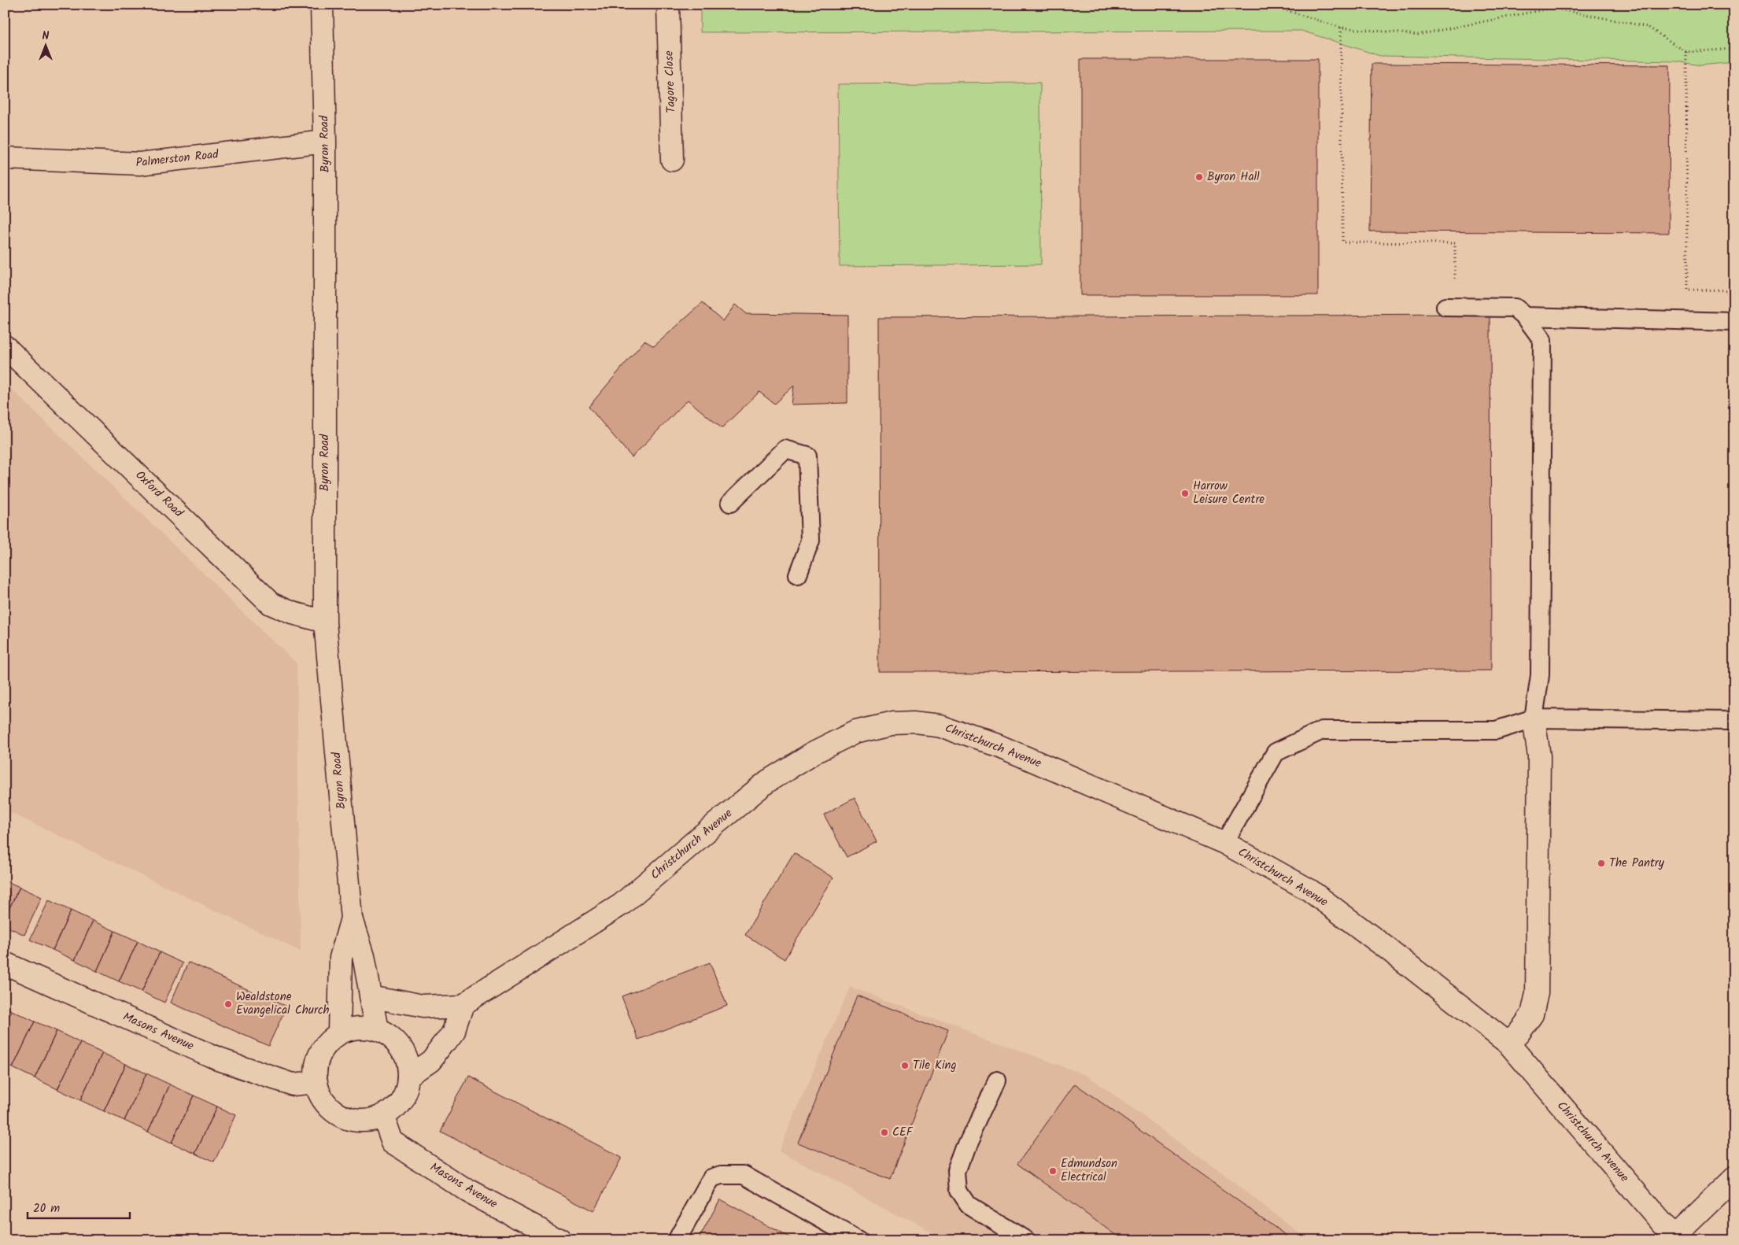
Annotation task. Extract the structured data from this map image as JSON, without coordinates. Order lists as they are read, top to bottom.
{
  "streets": {
    "street": [
      "Tagore Close",
      "Byron Road",
      "Palmerston Road",
      "Oxford Road",
      "Christchurch Avenue",
      "Masons Avenue"
    ]
  },
  "crossings": [
    ["Byron Road", "Palmerston Road"],
    ["Byron Road", "Oxford Road"],
    ["Byron Road", "Masons Avenue"]
  ],
  "places": [
    "Byron Hall",
    "Harrow Leisure Centre",
    "The Pantry",
    "Wealdstone Evangelical Church",
    "Tile King",
    "CEF",
    "Edmundson Electrical"
  ],
  "scale_bar": "20 m",
  "north": "top"
}
